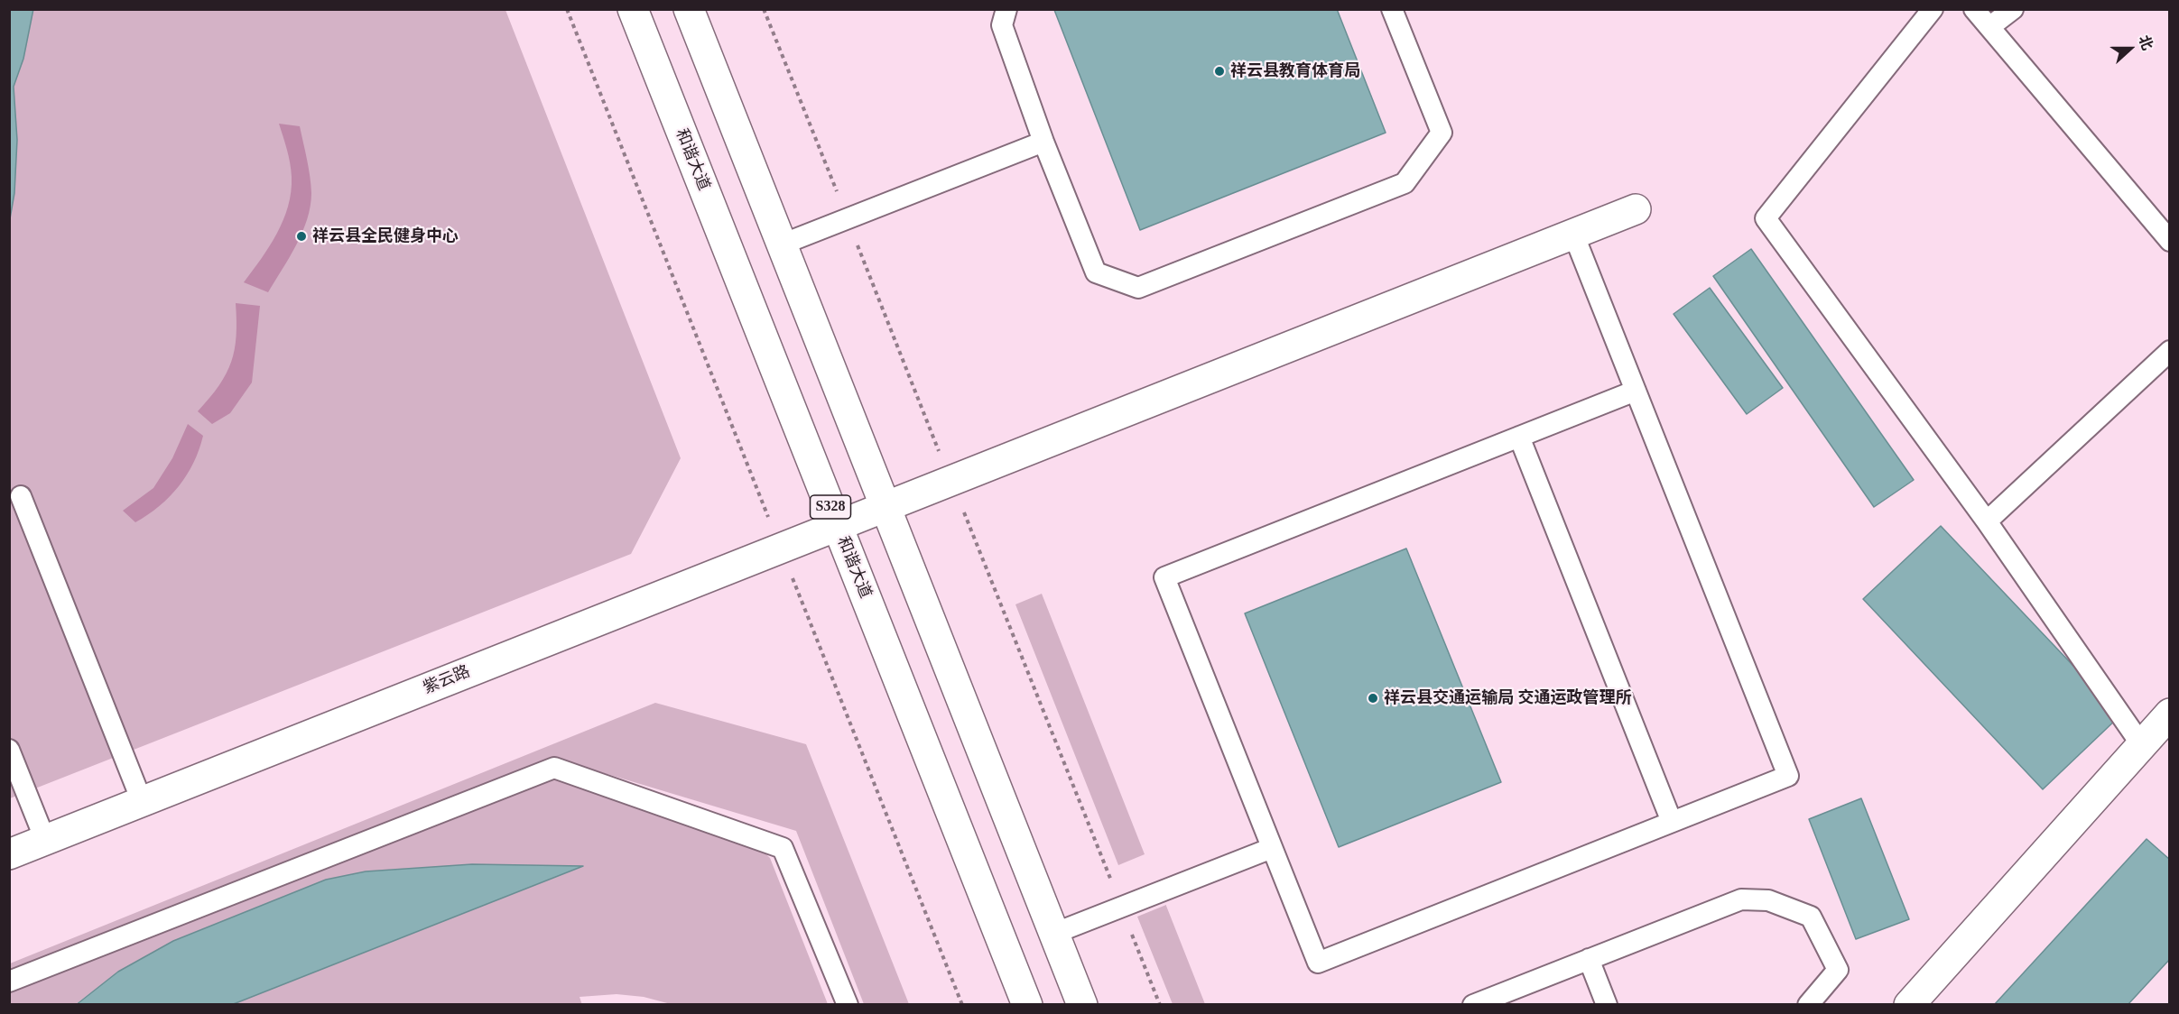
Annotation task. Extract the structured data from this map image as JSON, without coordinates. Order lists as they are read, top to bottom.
{
  "streets": {
    "street": ["和谐大道", "S328", "紫云路"]
  },
  "crossings": [
    ["和谐大道", "紫云路"]
  ],
  "places": ["祥云县教育体育局", "祥云县全民健身中心", "祥云县交通运输局 交通运政管理所"],
  "north": "right"
}
